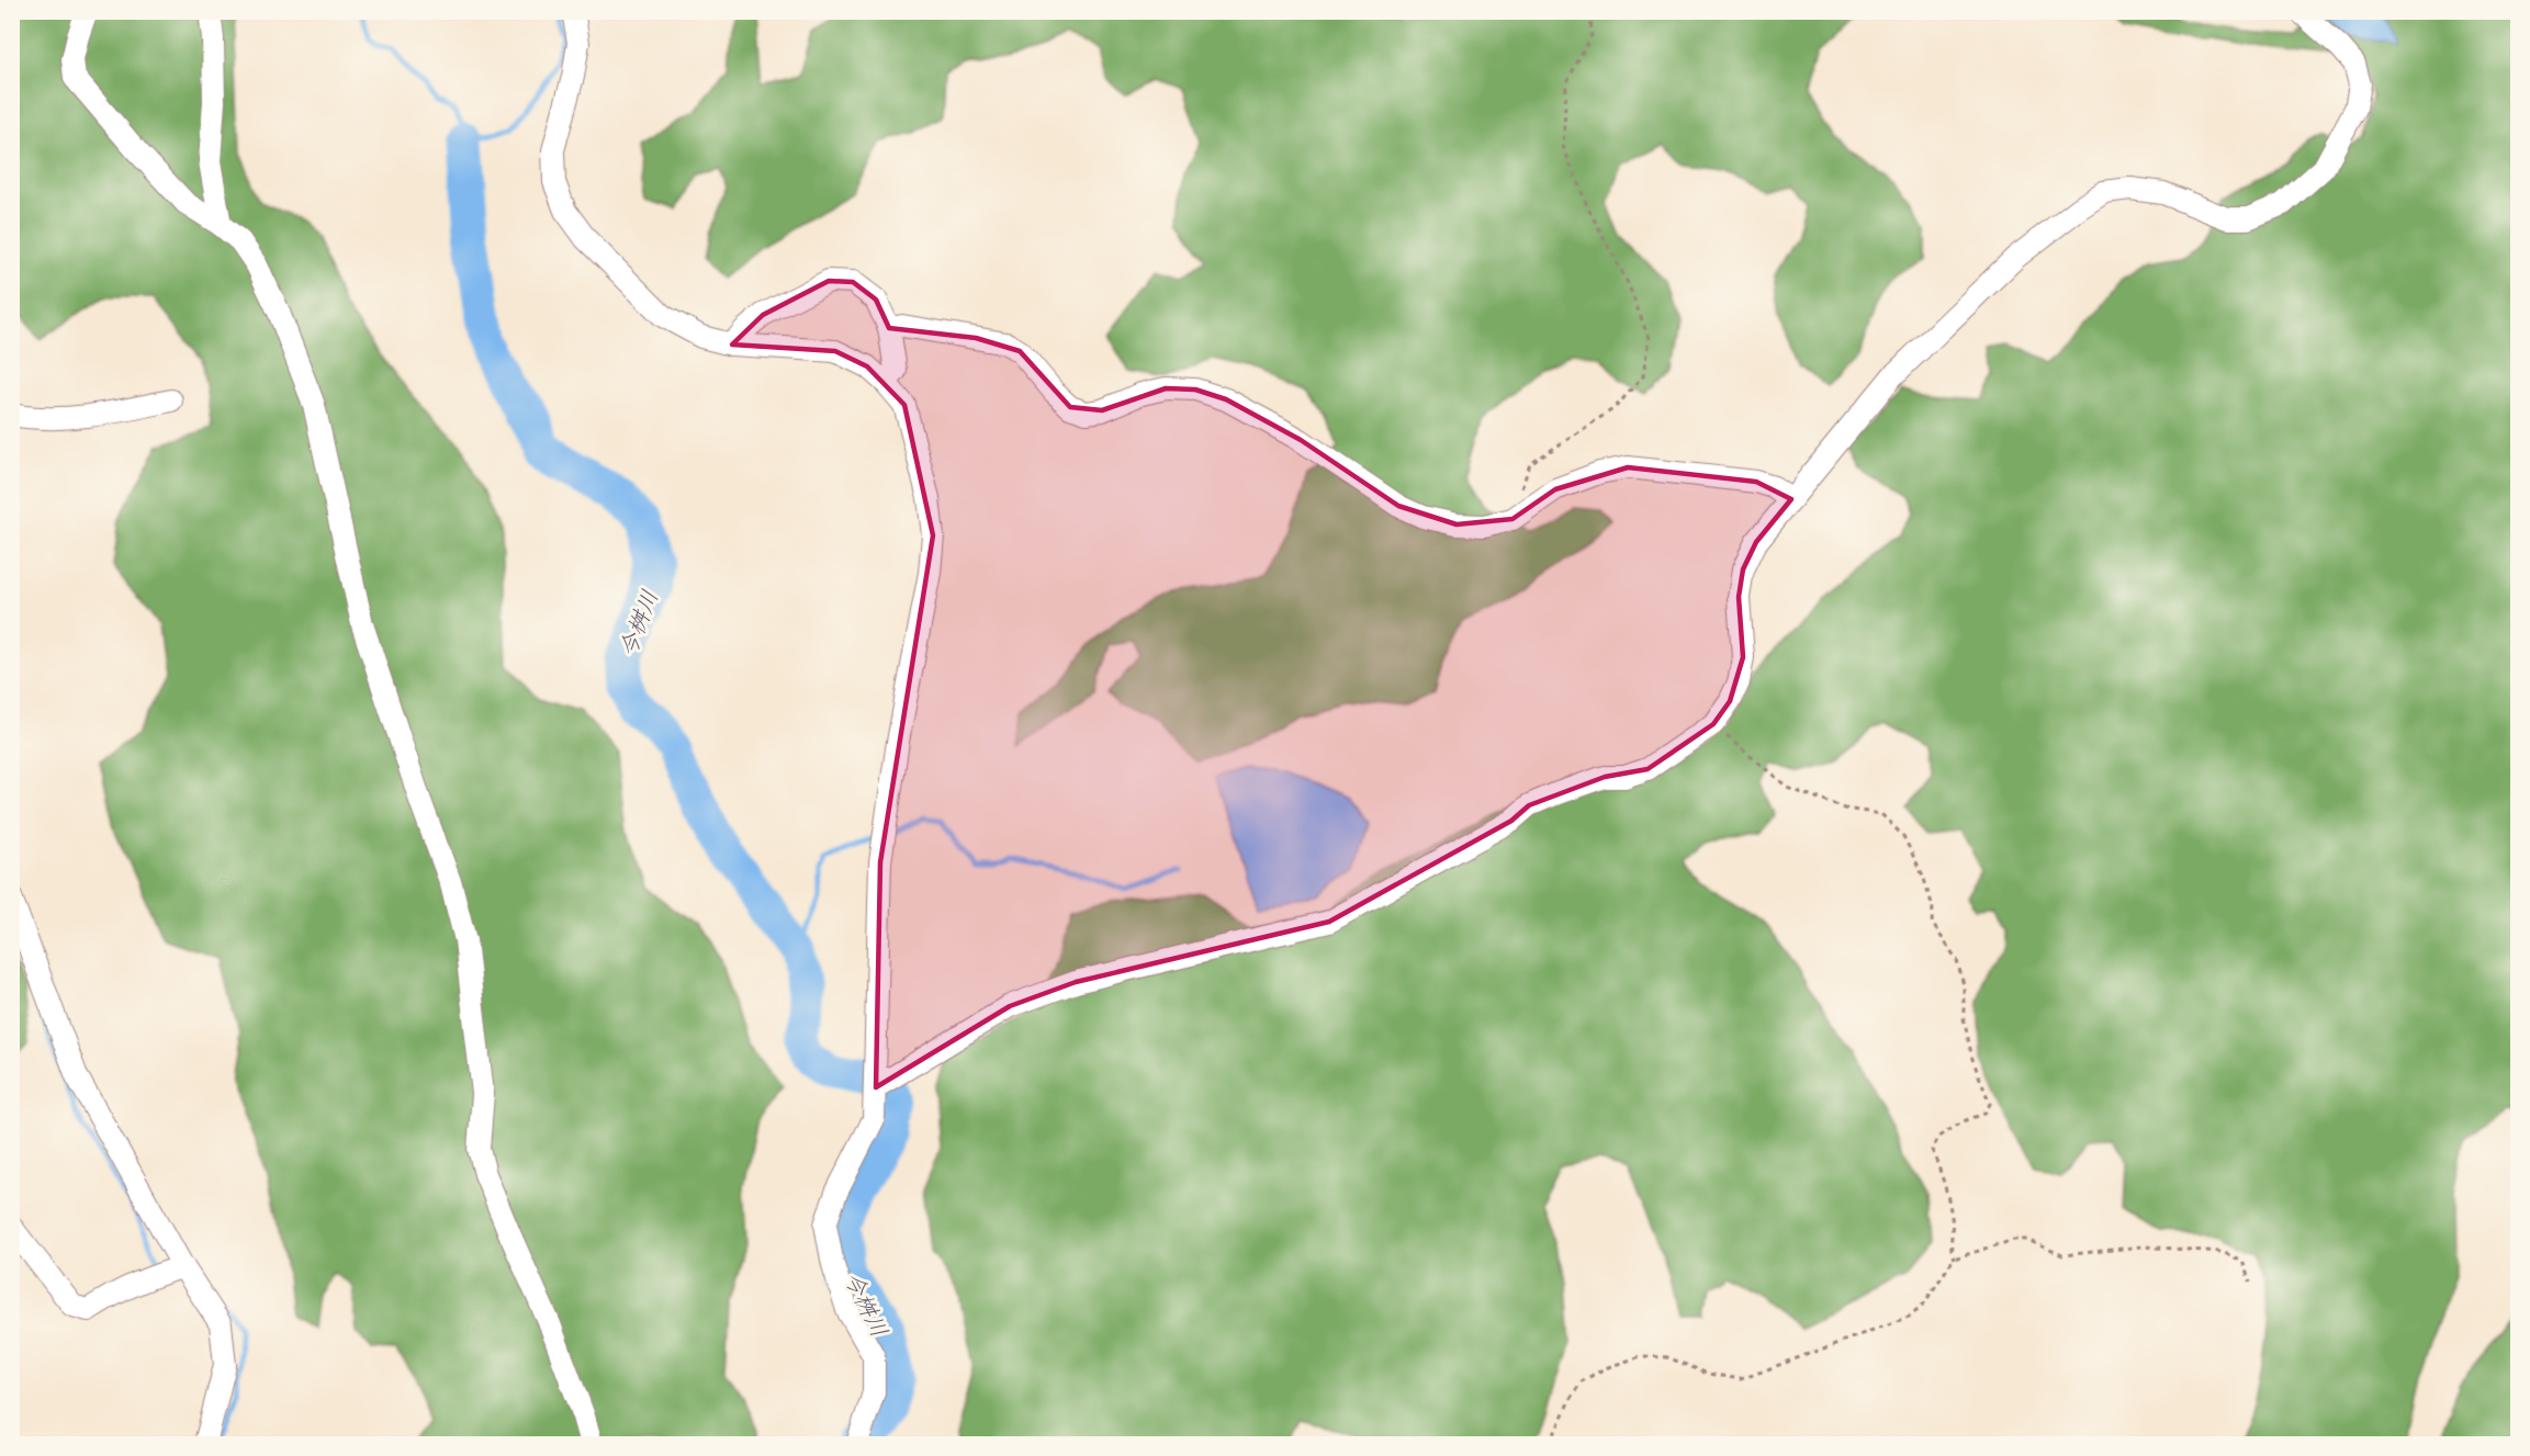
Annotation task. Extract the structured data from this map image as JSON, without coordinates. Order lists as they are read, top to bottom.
{
  "water": ["今桝川"]
}
